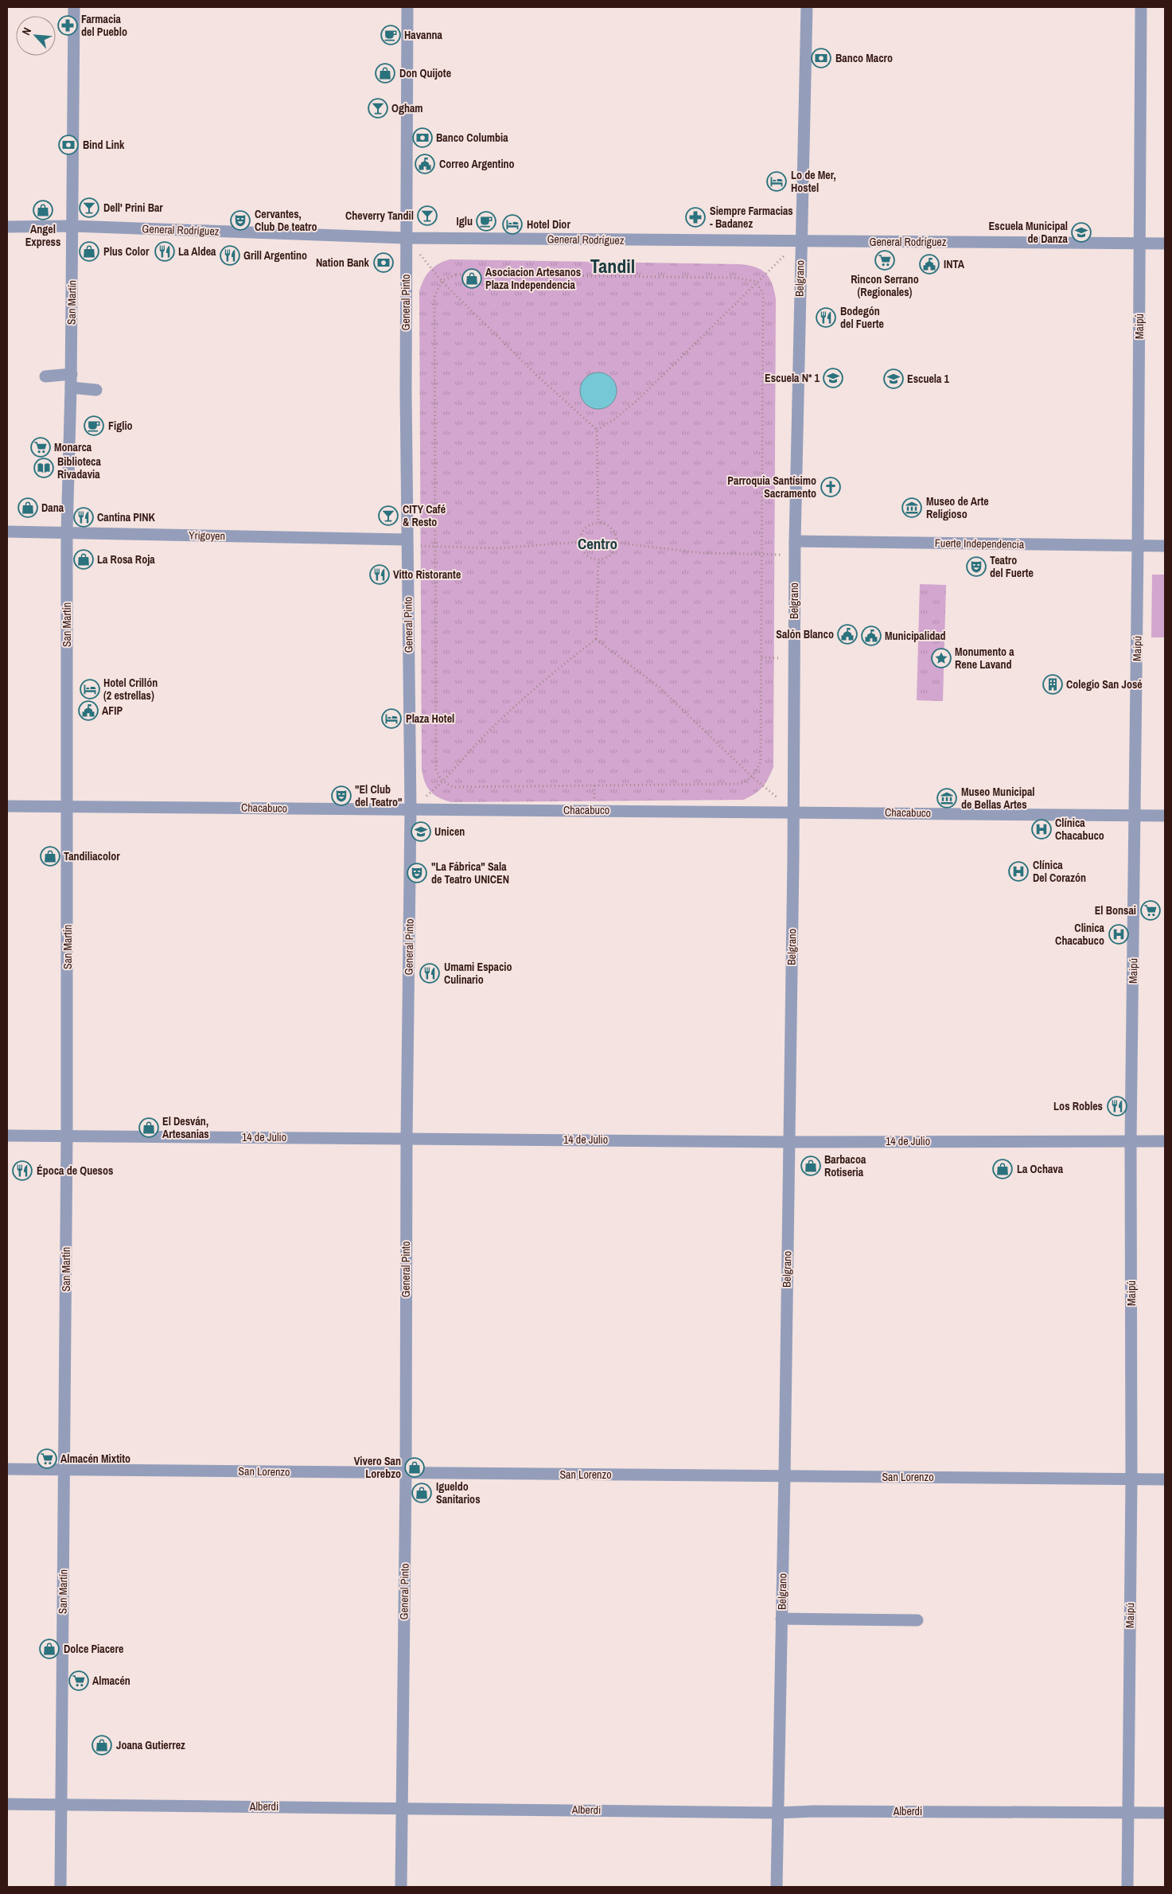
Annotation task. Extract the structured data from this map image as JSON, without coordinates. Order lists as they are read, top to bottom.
{
  "streets": {
    "street": [
      "General Rodríguez",
      "Belgrano",
      "San Martín",
      "General Pinto",
      "Maipú",
      "Yrigoyen",
      "Fuerte Independencia",
      "Chacabuco",
      "14 de Julio",
      "San Lorenzo",
      "Alberdi"
    ]
  },
  "crossings": [
    ["General Rodríguez", "Belgrano"],
    ["General Rodríguez", "San Martín"],
    ["General Rodríguez", "General Pinto"],
    ["General Rodríguez", "Maipú"],
    ["Belgrano", "Fuerte Independencia"],
    ["Belgrano", "Chacabuco"],
    ["Belgrano", "14 de Julio"],
    ["Belgrano", "San Lorenzo"],
    ["Belgrano", "Alberdi"],
    ["San Martín", "Yrigoyen"],
    ["San Martín", "Chacabuco"],
    ["San Martín", "14 de Julio"],
    ["San Martín", "San Lorenzo"],
    ["San Martín", "Alberdi"],
    ["General Pinto", "Yrigoyen"],
    ["General Pinto", "Chacabuco"],
    ["General Pinto", "14 de Julio"],
    ["General Pinto", "San Lorenzo"],
    ["General Pinto", "Alberdi"],
    ["Maipú", "Fuerte Independencia"],
    ["Maipú", "Chacabuco"],
    ["Maipú", "14 de Julio"],
    ["Maipú", "San Lorenzo"],
    ["Maipú", "Alberdi"]
  ],
  "districts": ["Tandil", "Centro"],
  "places": {
    "pharmacy": ["Farmacia del Pueblo", "Siempre Farmacias - Badanez"],
    "cafe": ["Havanna", "Iglu", "Figlio"],
    "bank": [
      "Banco Macro",
      "Banco Columbia",
      "Bind Link",
      "Nation Bank"
    ],
    "shop": [
      "Don Quijote",
      "Angel Express",
      "Plus Color",
      "Asociacion Artesanos Plaza Independencia",
      "Dana",
      "La Rosa Roja",
      "Tandiliacolor",
      "El Desván, Artesanias",
      "Barbacoa Rotiseria",
      "La Ochava",
      "Vivero San Lorebzo",
      "Igueldo Sanitarios",
      "Dolce Piacere",
      "Joana Gutierrez"
    ],
    "bar": [
      "Ogham",
      "Dell' Prini Bar",
      "Cheverry Tandil",
      "CITY Café & Resto"
    ],
    "public building": [
      "Correo Argentino",
      "INTA",
      "Salón Blanco",
      "Municipalidad",
      "AFIP"
    ],
    "hotel": [
      "Lo de Mer, Hostel",
      "Hotel Dior",
      "Hotel Crillón (2 estrellas)",
      "Plaza Hotel"
    ],
    "theatre": [
      "Cervantes, Club De teatro",
      "Teatro del Fuerte",
      "\"El Club del Teatro\"",
      "\"La Fábrica\" Sala de Teatro UNICEN"
    ],
    "school or university": [
      "Escuela Municipal de Danza",
      "Escuela N* 1",
      "Escuela 1",
      "Unicen"
    ],
    "restaurant": [
      "La Aldea",
      "Grill Argentino",
      "Bodegón del Fuerte",
      "Cantina PINK",
      "Vitto Ristorante",
      "Umami Espacio Culinario",
      "Los Robles",
      "Época de Quesos"
    ],
    "supermarket": [
      "Rincon Serrano (Regionales)",
      "Monarca",
      "El Bonsai",
      "Almacén Mixtito",
      "Almacén"
    ],
    "library": ["Biblioteca Rivadavia"],
    "church": ["Parroquia Santísimo Sacramento"],
    "museum": ["Museo de Arte Religioso", "Museo Municipal de Bellas Artes"],
    "place": ["Monumento a Rene Lavand"],
    "building": ["Colegio San José"],
    "hospital": ["Clínica Chacabuco", "Clínica Del Corazón", "Clinica Chacabuco"]
  },
  "north": "top left"
}
